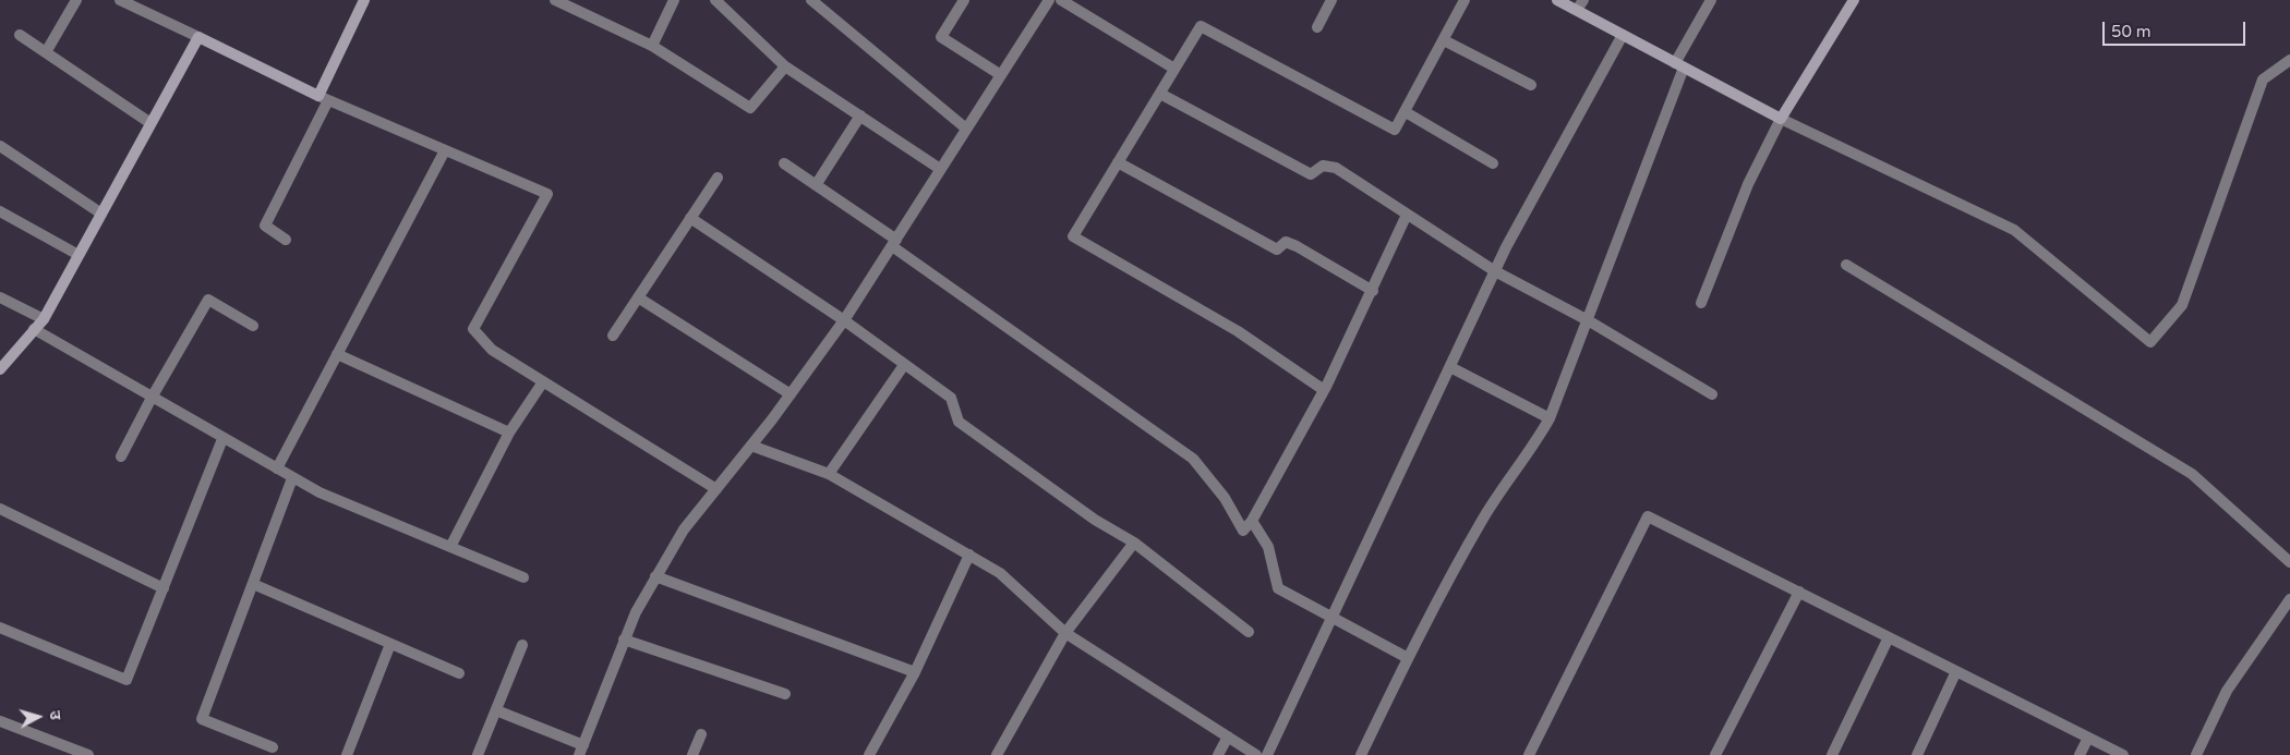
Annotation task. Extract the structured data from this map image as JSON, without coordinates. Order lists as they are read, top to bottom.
{
  "scale_bar": "50 m",
  "north": "right"
}
